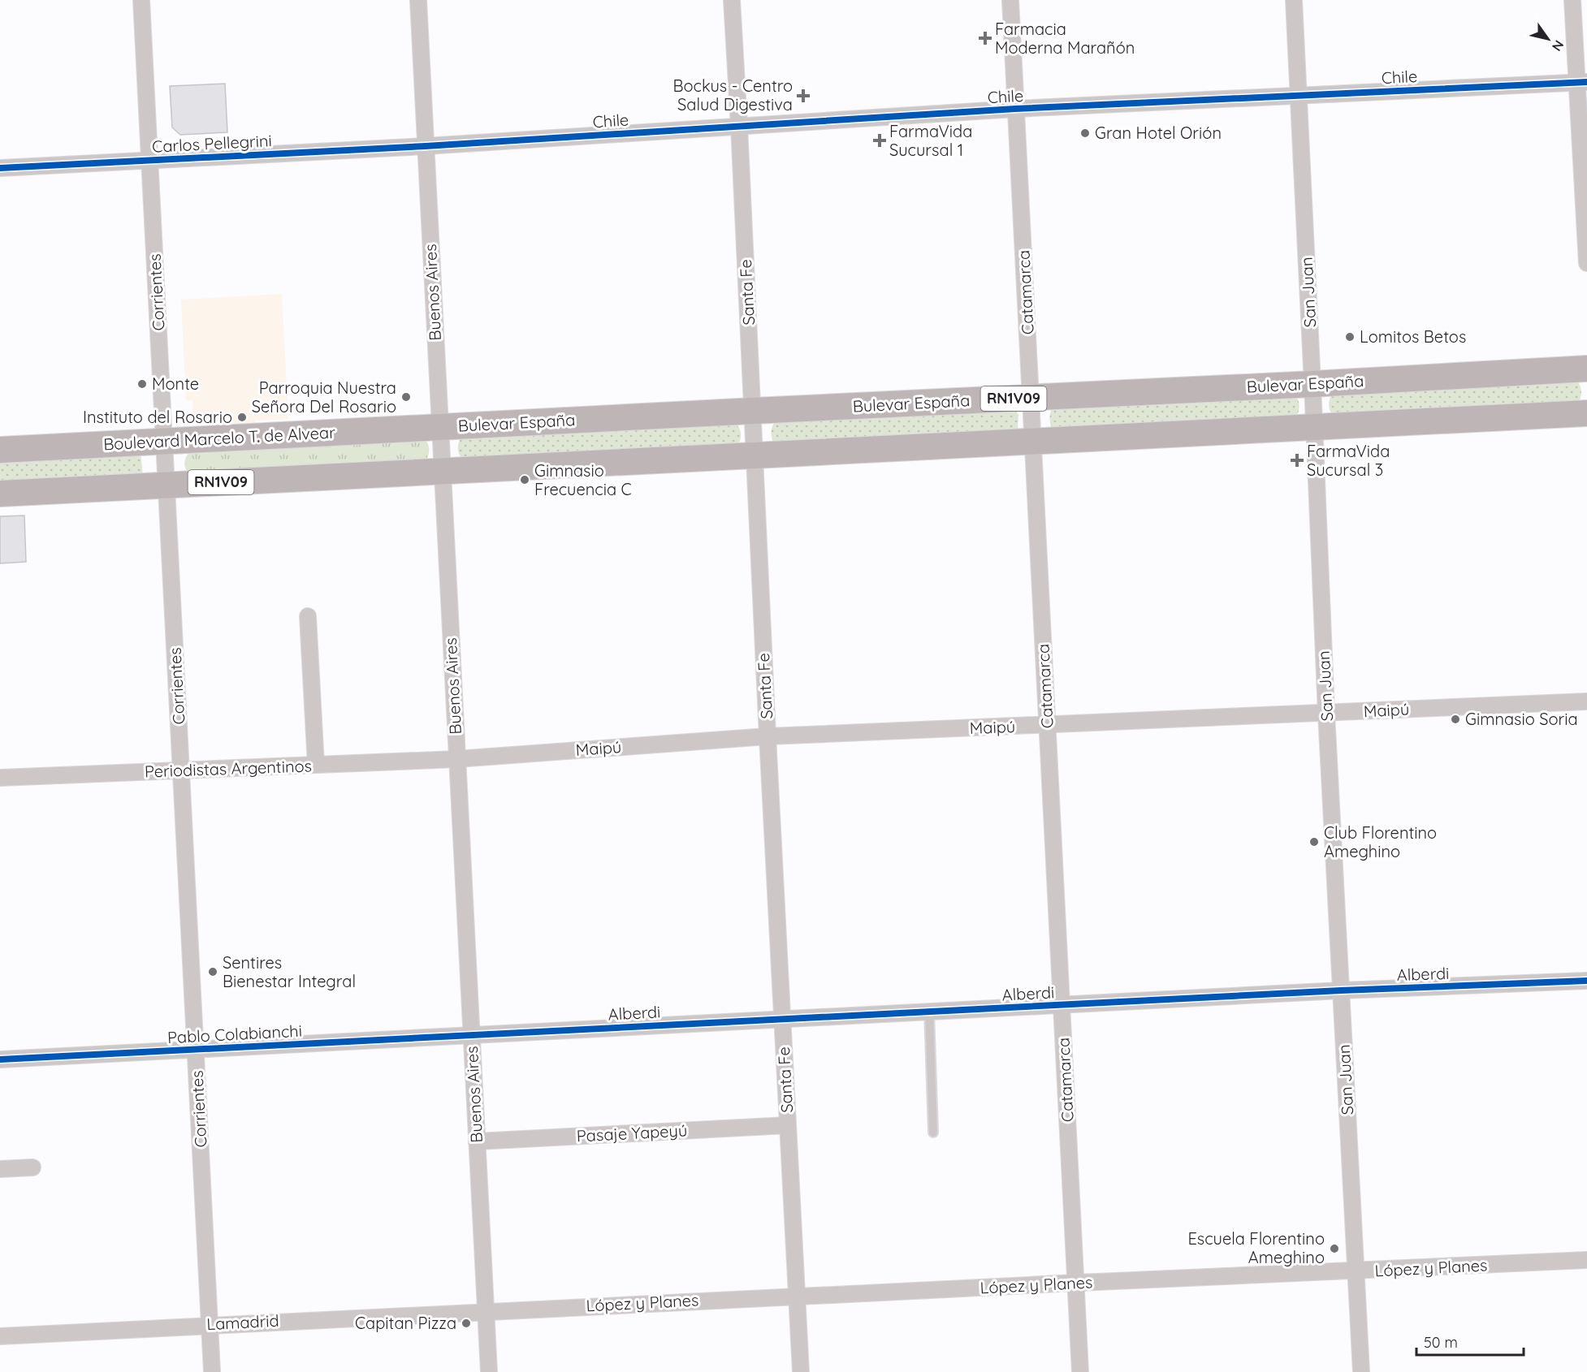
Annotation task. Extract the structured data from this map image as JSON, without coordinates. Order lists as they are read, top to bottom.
{
  "streets": {
    "main road": ["Bulevar España", "RN1V09", "Boulevard Marcelo T. de Alvear"],
    "street": [
      "Chile",
      "Carlos Pellegrini",
      "Corrientes",
      "Buenos Aires",
      "Santa Fe",
      "Catamarca",
      "San Juan",
      "Maipú",
      "Periodistas Argentinos",
      "Alberdi",
      "Pablo Colabianchi",
      "Pasaje Yapeyú",
      "López y Planes",
      "Lamadrid"
    ]
  },
  "crossings": [
    ["Chile", "Carlos Pellegrini"],
    ["Chile", "Buenos Aires"],
    ["Chile", "Santa Fe"],
    ["Chile", "Catamarca"],
    ["Chile", "San Juan"],
    ["Carlos Pellegrini", "Corrientes"],
    ["Carlos Pellegrini", "Buenos Aires"],
    ["Corrientes", "RN1V09"],
    ["Corrientes", "Boulevard Marcelo T. de Alvear"],
    ["Corrientes", "Periodistas Argentinos"],
    ["Corrientes", "Pablo Colabianchi"],
    ["Corrientes", "Lamadrid"],
    ["Buenos Aires", "Bulevar España"],
    ["Buenos Aires", "RN1V09"],
    ["Buenos Aires", "Boulevard Marcelo T. de Alvear"],
    ["Buenos Aires", "Maipú"],
    ["Buenos Aires", "Periodistas Argentinos"],
    ["Buenos Aires", "Alberdi"],
    ["Buenos Aires", "Pablo Colabianchi"],
    ["Buenos Aires", "Pasaje Yapeyú"],
    ["Buenos Aires", "López y Planes"],
    ["Buenos Aires", "Lamadrid"],
    ["Santa Fe", "Bulevar España"],
    ["Santa Fe", "RN1V09"],
    ["Santa Fe", "Maipú"],
    ["Santa Fe", "Alberdi"],
    ["Santa Fe", "Pasaje Yapeyú"],
    ["Santa Fe", "López y Planes"],
    ["Catamarca", "Bulevar España"],
    ["Catamarca", "RN1V09"],
    ["Catamarca", "Maipú"],
    ["Catamarca", "Alberdi"],
    ["Catamarca", "López y Planes"],
    ["San Juan", "Bulevar España"],
    ["San Juan", "RN1V09"],
    ["San Juan", "Maipú"],
    ["San Juan", "Alberdi"],
    ["San Juan", "López y Planes"],
    ["Bulevar España", "Boulevard Marcelo T. de Alvear"],
    ["Maipú", "Periodistas Argentinos"],
    ["Alberdi", "Pablo Colabianchi"],
    ["López y Planes", "Lamadrid"]
  ],
  "places": {
    "health": [
      "Farmacia Moderna Marañón",
      "Bockus - Centro Salud Digestiva",
      "FarmaVida Sucursal 1",
      "FarmaVida Sucursal 3"
    ],
    "other": [
      "Gran Hotel Orión",
      "Lomitos Betos",
      "Monte",
      "Parroquia Nuestra Señora Del Rosario",
      "Instituto del Rosario",
      "Gimnasio Frecuencia C",
      "Gimnasio Soria",
      "Club Florentino Ameghino",
      "Sentires Bienestar Integral",
      "Escuela Florentino Ameghino",
      "Capitan Pizza"
    ]
  },
  "scale_bar": "50 m",
  "north": "bottom right"
}
